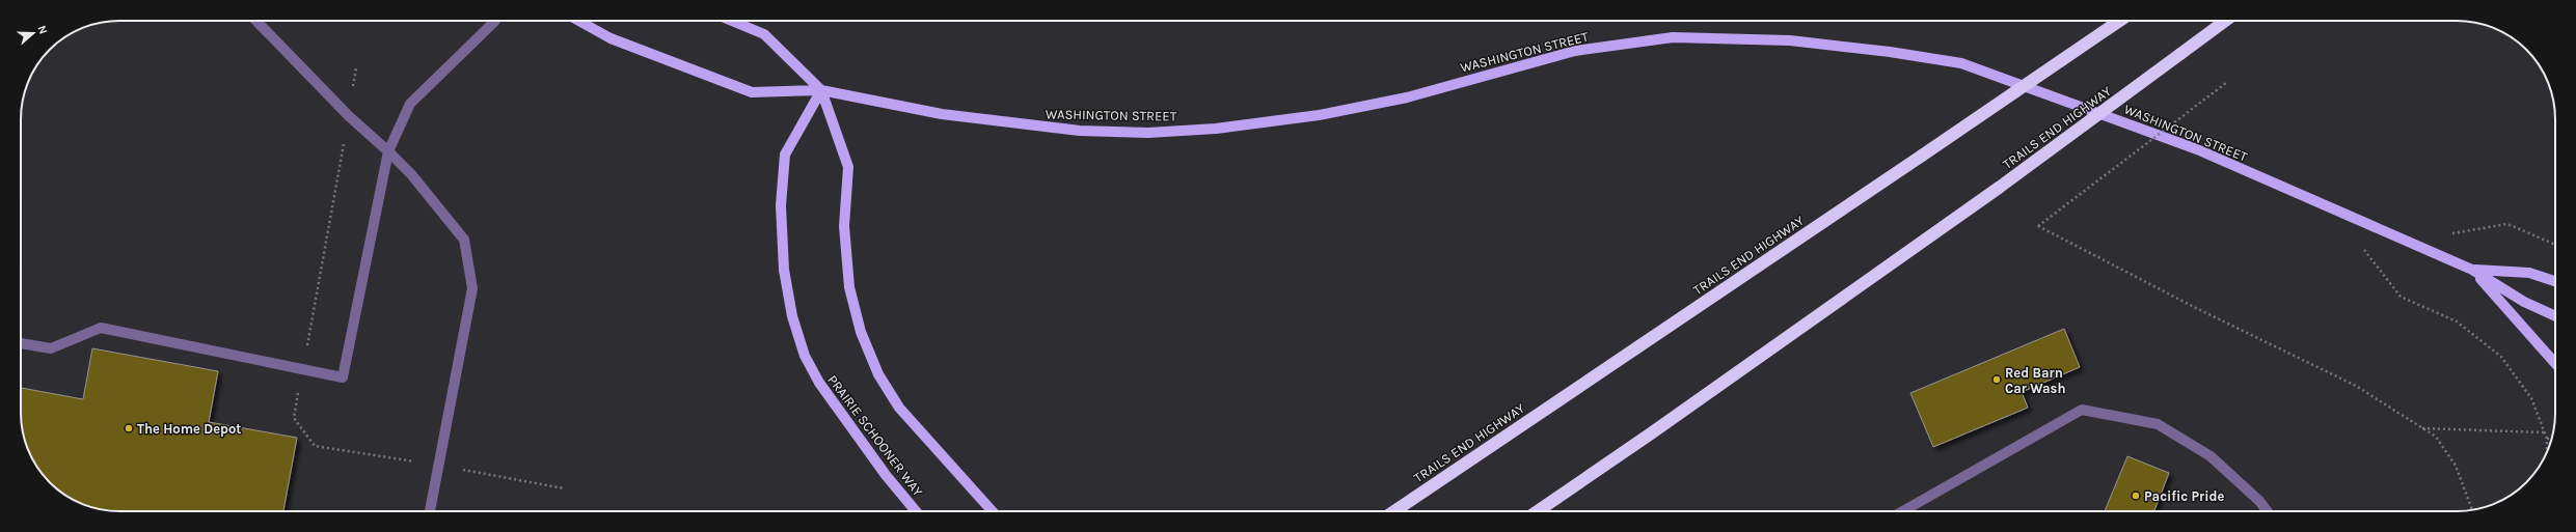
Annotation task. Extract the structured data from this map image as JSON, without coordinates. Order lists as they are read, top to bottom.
{
  "streets": {
    "highway": ["TRAILS END HIGHWAY"],
    "main road": ["WASHINGTON STREET", "PRAIRIE SCHOONER WAY"]
  },
  "crossings": [
    ["WASHINGTON STREET", "PRAIRIE SCHOONER WAY"]
  ],
  "places": ["Red Barn Car Wash", "The Home Depot", "Pacific Pride"],
  "north": "right"
}
